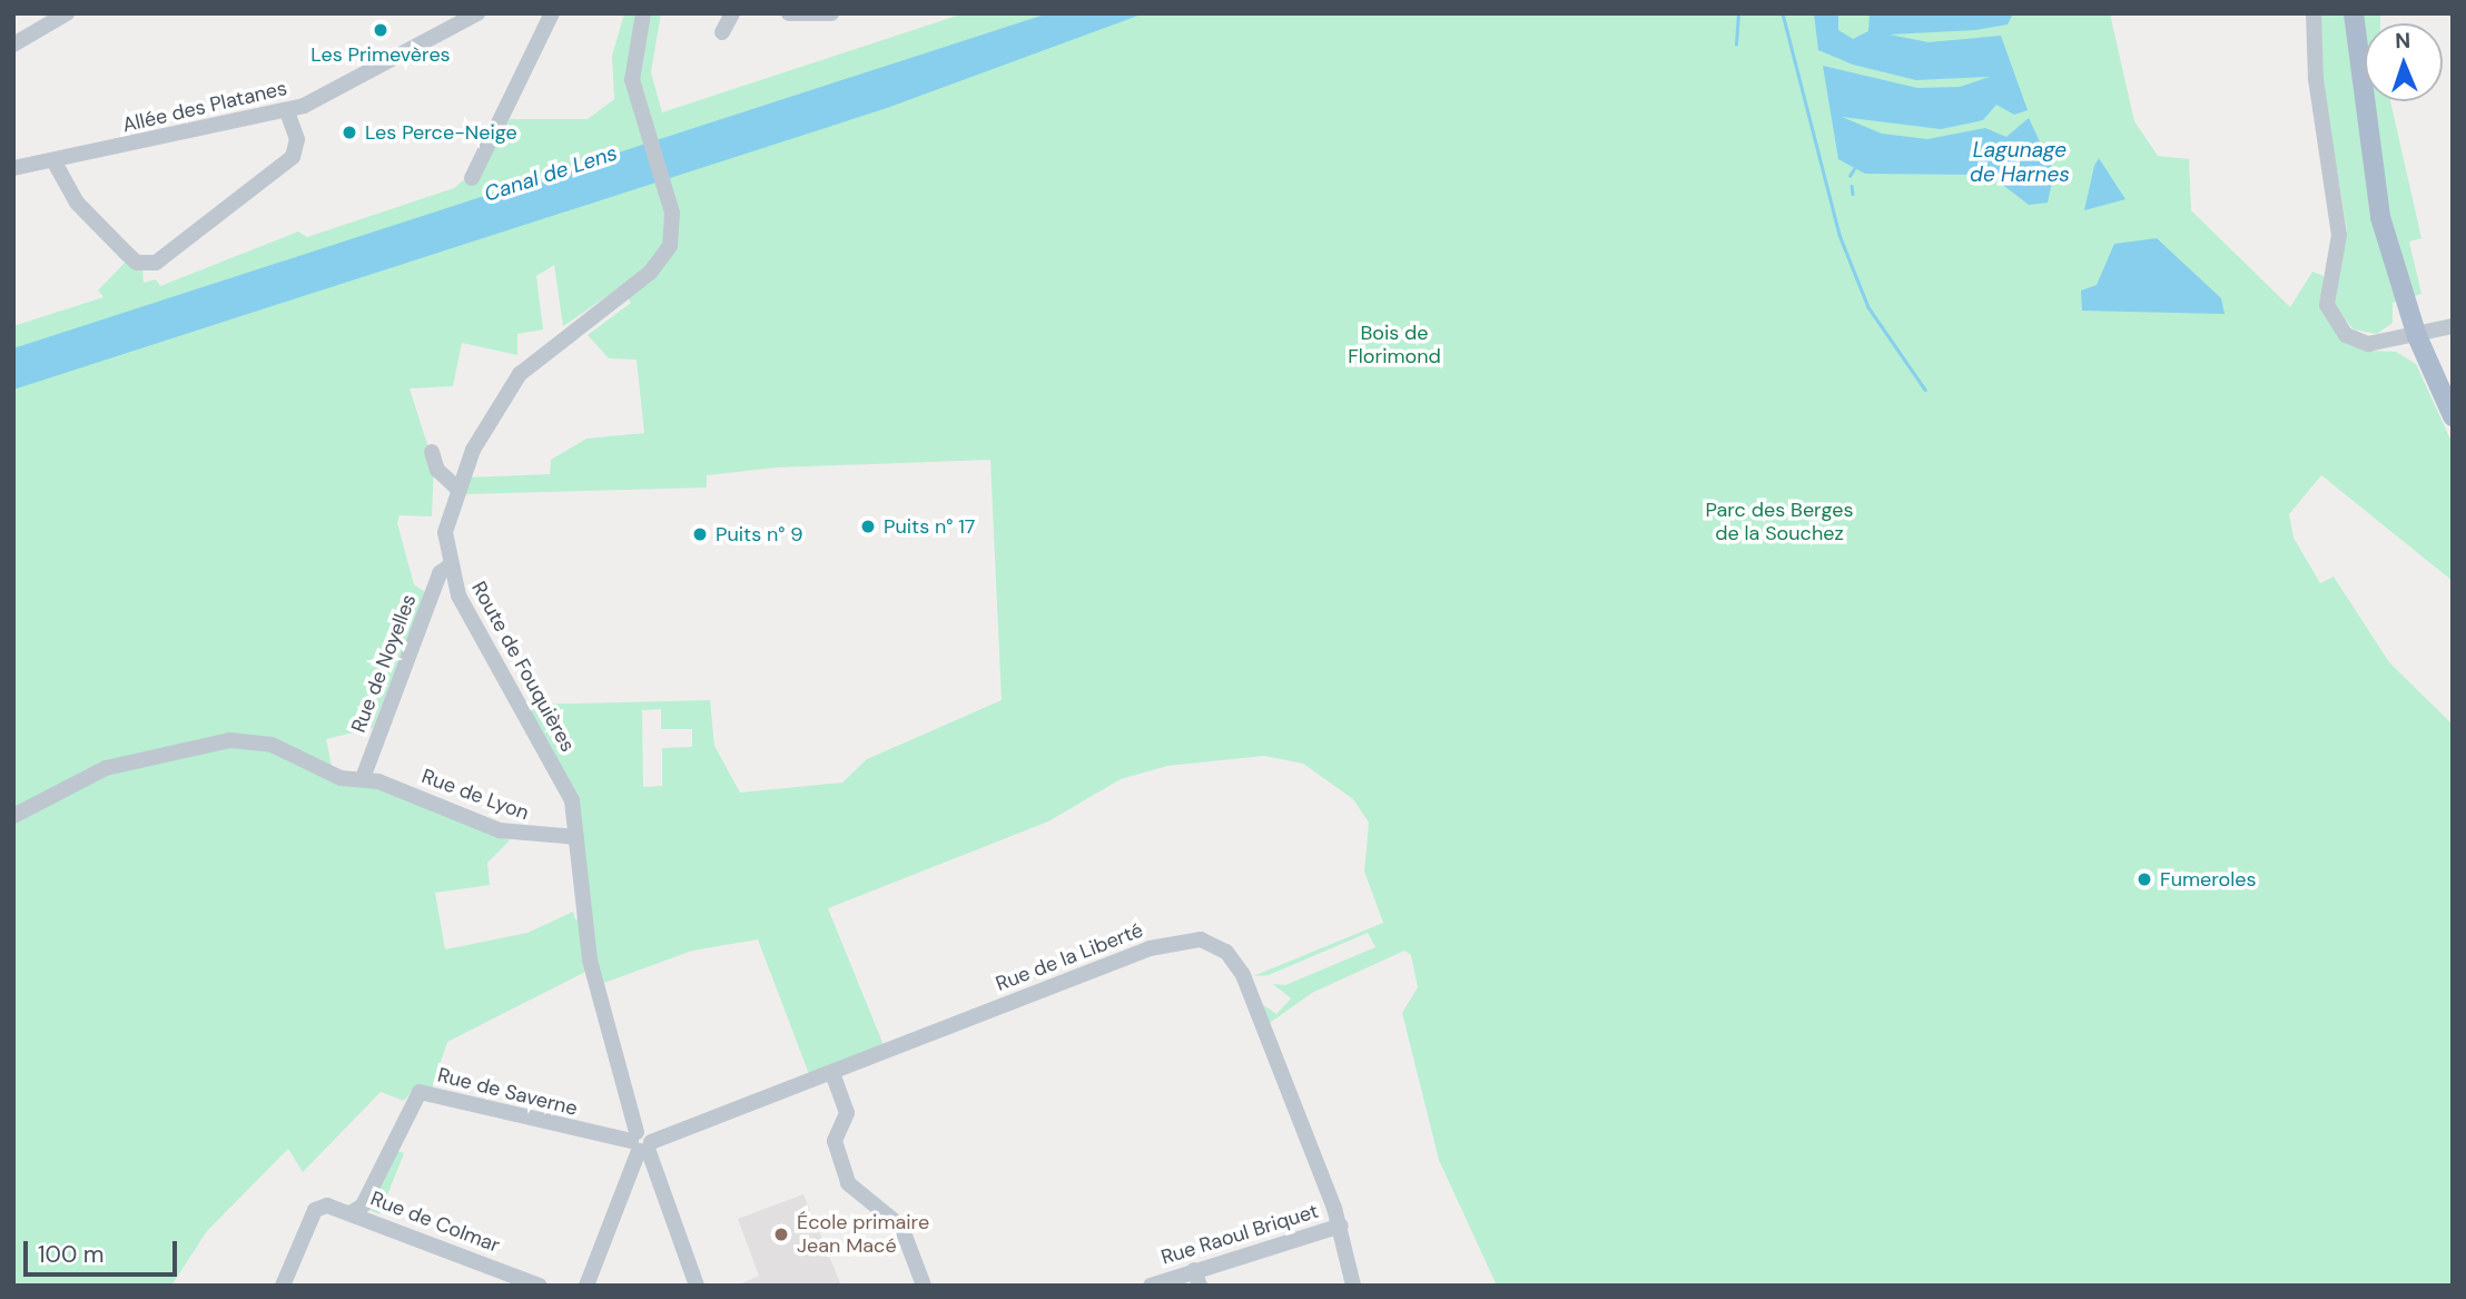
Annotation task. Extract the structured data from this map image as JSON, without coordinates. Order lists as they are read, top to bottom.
{
  "streets": {
    "street": [
      "Allée des Platanes",
      "Rue de Noyelles",
      "Route de Fouquières",
      "Rue de Lyon",
      "Rue de la Liberté",
      "Rue de Saverne",
      "Rue de Colmar",
      "Rue Raoul Briquet"
    ]
  },
  "crossings": [
    ["Rue de Noyelles", "Route de Fouquières"],
    ["Rue de Noyelles", "Rue de Lyon"],
    ["Route de Fouquières", "Rue de Lyon"],
    ["Route de Fouquières", "Rue de la Liberté"],
    ["Route de Fouquières", "Rue de Saverne"],
    ["Rue de la Liberté", "Rue de Saverne"],
    ["Rue de la Liberté", "Rue Raoul Briquet"],
    ["Rue de Saverne", "Rue de Colmar"]
  ],
  "water": ["Lagunage de Harnes", "Canal de Lens"],
  "parks": ["Bois de Florimond", "Parc des Berges de la Souchez"],
  "places": [
    "Les Primevères",
    "Les Perce-Neige",
    "Puits n° 17",
    "Puits n° 9",
    "Fumeroles",
    "École primaire Jean Macé"
  ],
  "scale_bar": "100 m",
  "north": "top"
}
